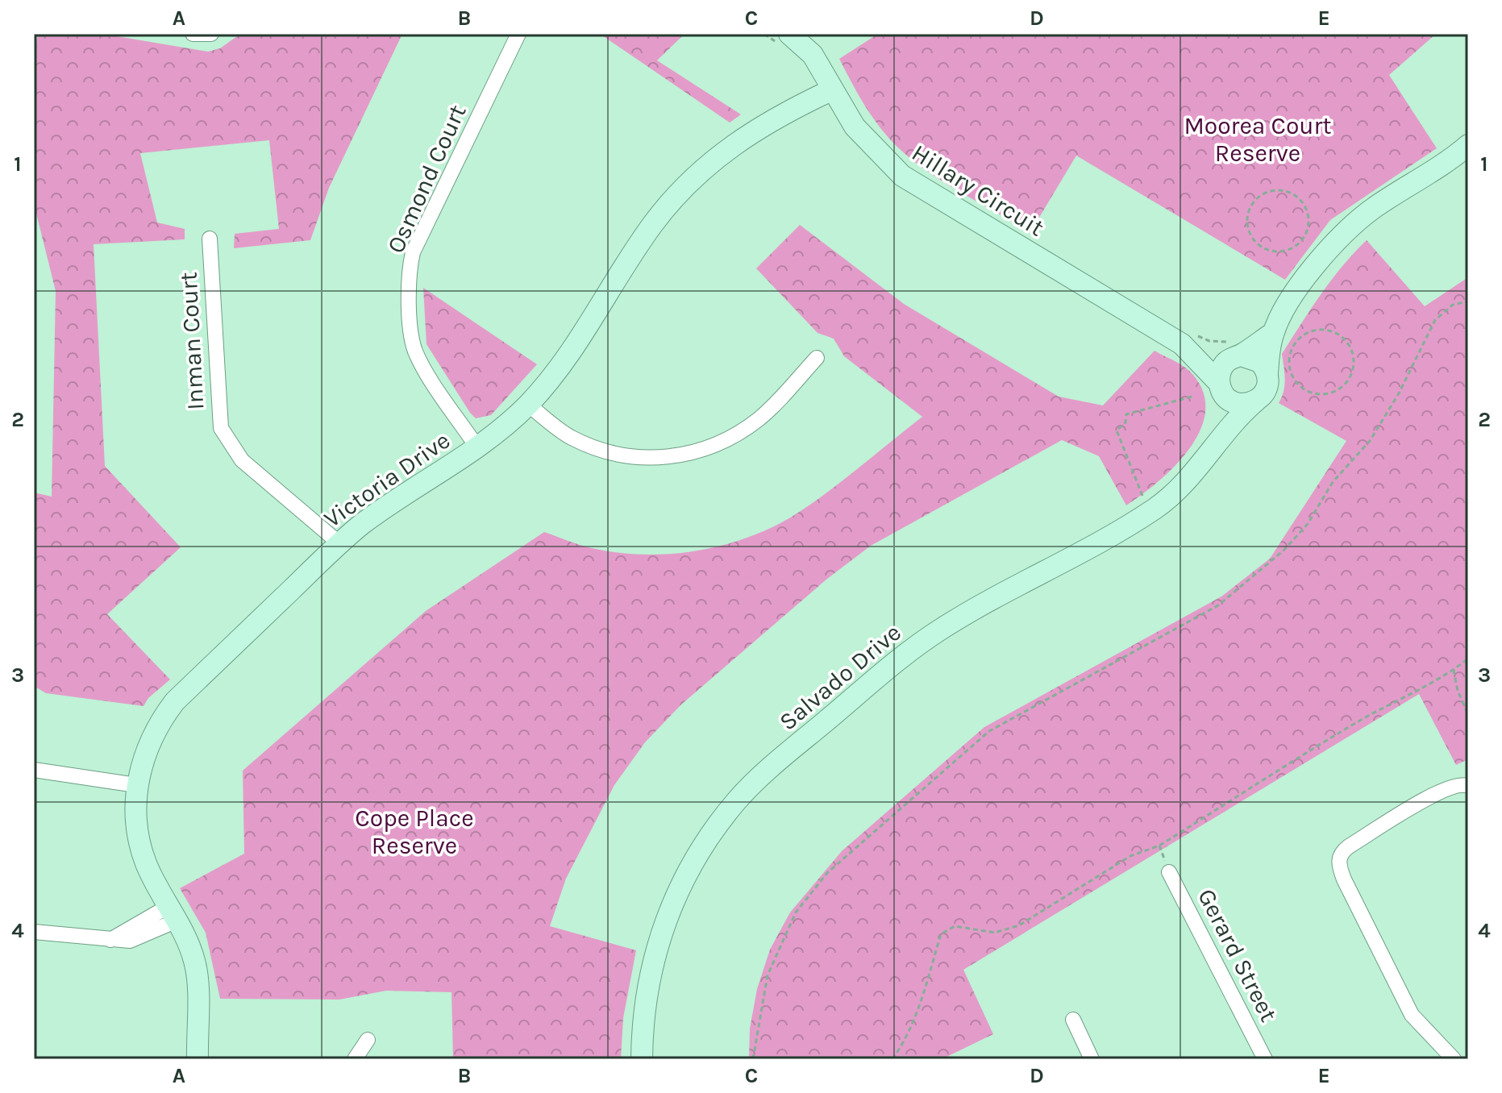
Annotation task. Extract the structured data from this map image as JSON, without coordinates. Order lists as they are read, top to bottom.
{
  "streets": {
    "street": [
      "Osmond Court",
      "Hillary Circuit",
      "Inman Court",
      "Victoria Drive",
      "Salvado Drive",
      "Gerard Street"
    ]
  },
  "crossings": [
    ["Osmond Court", "Victoria Drive"],
    ["Hillary Circuit", "Victoria Drive"],
    ["Hillary Circuit", "Salvado Drive"],
    ["Inman Court", "Victoria Drive"]
  ],
  "parks": ["Moorea Court Reserve", "Cope Place Reserve"],
  "grid": {
    "columns": [
      "A",
      "B",
      "C",
      "D",
      "E"
    ],
    "rows": [
      "1",
      "2",
      "3",
      "4"
    ]
  }
}
